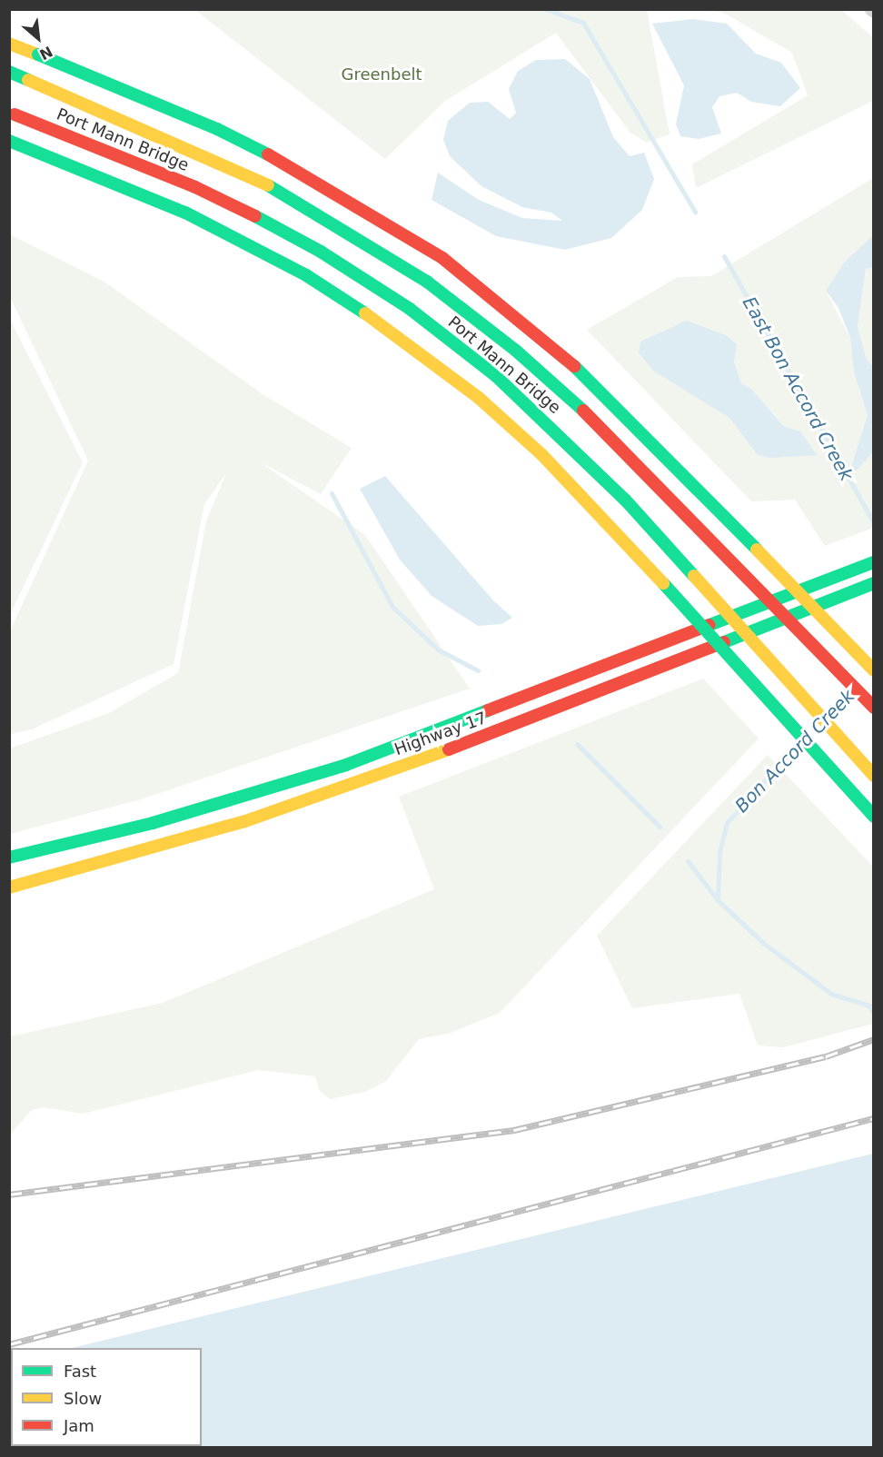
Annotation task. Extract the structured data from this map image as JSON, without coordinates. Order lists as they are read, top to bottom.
{
  "streets": {
    "highway": ["Port Mann Bridge", "Highway 17"]
  },
  "water": ["East Bon Accord Creek", "Bon Accord Creek"],
  "parks": ["Greenbelt"],
  "legend": ["Fast", "Slow", "Jam"],
  "north": "bottom right"
}
